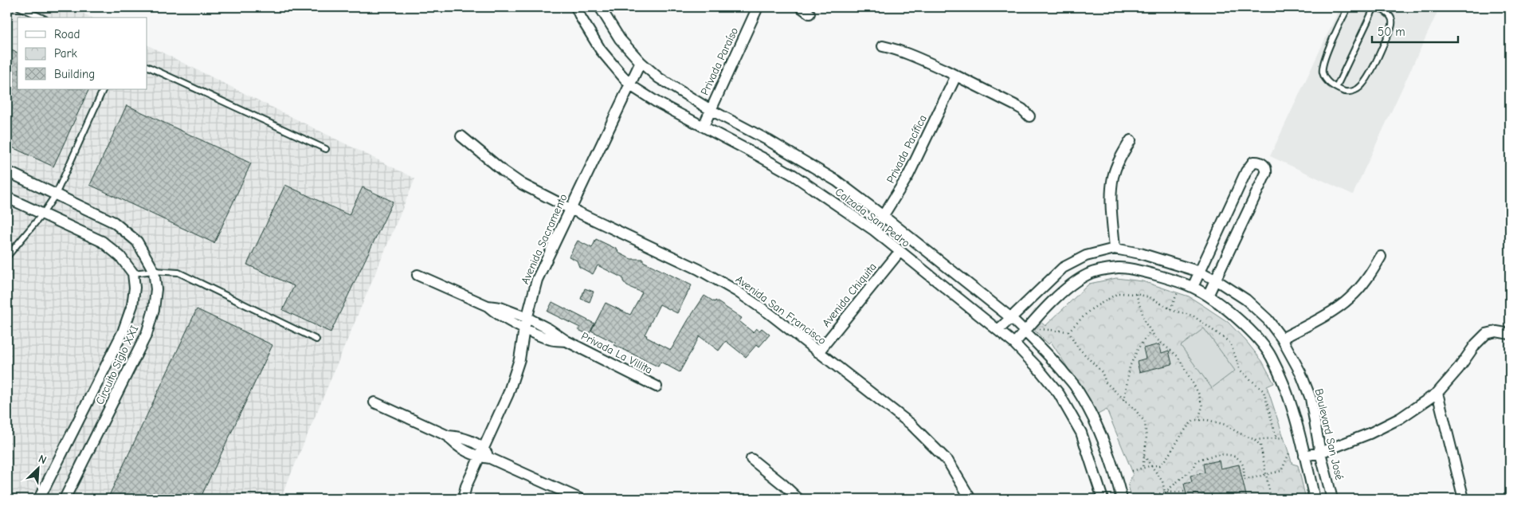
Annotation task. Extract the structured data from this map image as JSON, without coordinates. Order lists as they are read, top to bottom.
{
  "streets": {
    "street": [
      "Privada Paraíso",
      "Privada Pacífica",
      "Calzada San Pedro",
      "Avenida Sacramento",
      "Avenida Chiquita",
      "Avenida San Francisco",
      "Privada La Villita",
      "Circuito Siglo XXI",
      "Boulevard San José"
    ]
  },
  "crossings": [
    ["Privada Paraíso", "Calzada San Pedro"],
    ["Privada Pacífica", "Calzada San Pedro"],
    ["Calzada San Pedro", "Avenida Sacramento"],
    ["Calzada San Pedro", "Avenida Chiquita"],
    ["Calzada San Pedro", "Boulevard San José"],
    ["Avenida Sacramento", "Avenida San Francisco"],
    ["Avenida Sacramento", "Privada La Villita"],
    ["Avenida Chiquita", "Avenida San Francisco"]
  ],
  "legend": ["Road", "Park", "Building"],
  "scale_bar": "50 m",
  "north": "top right"
}
